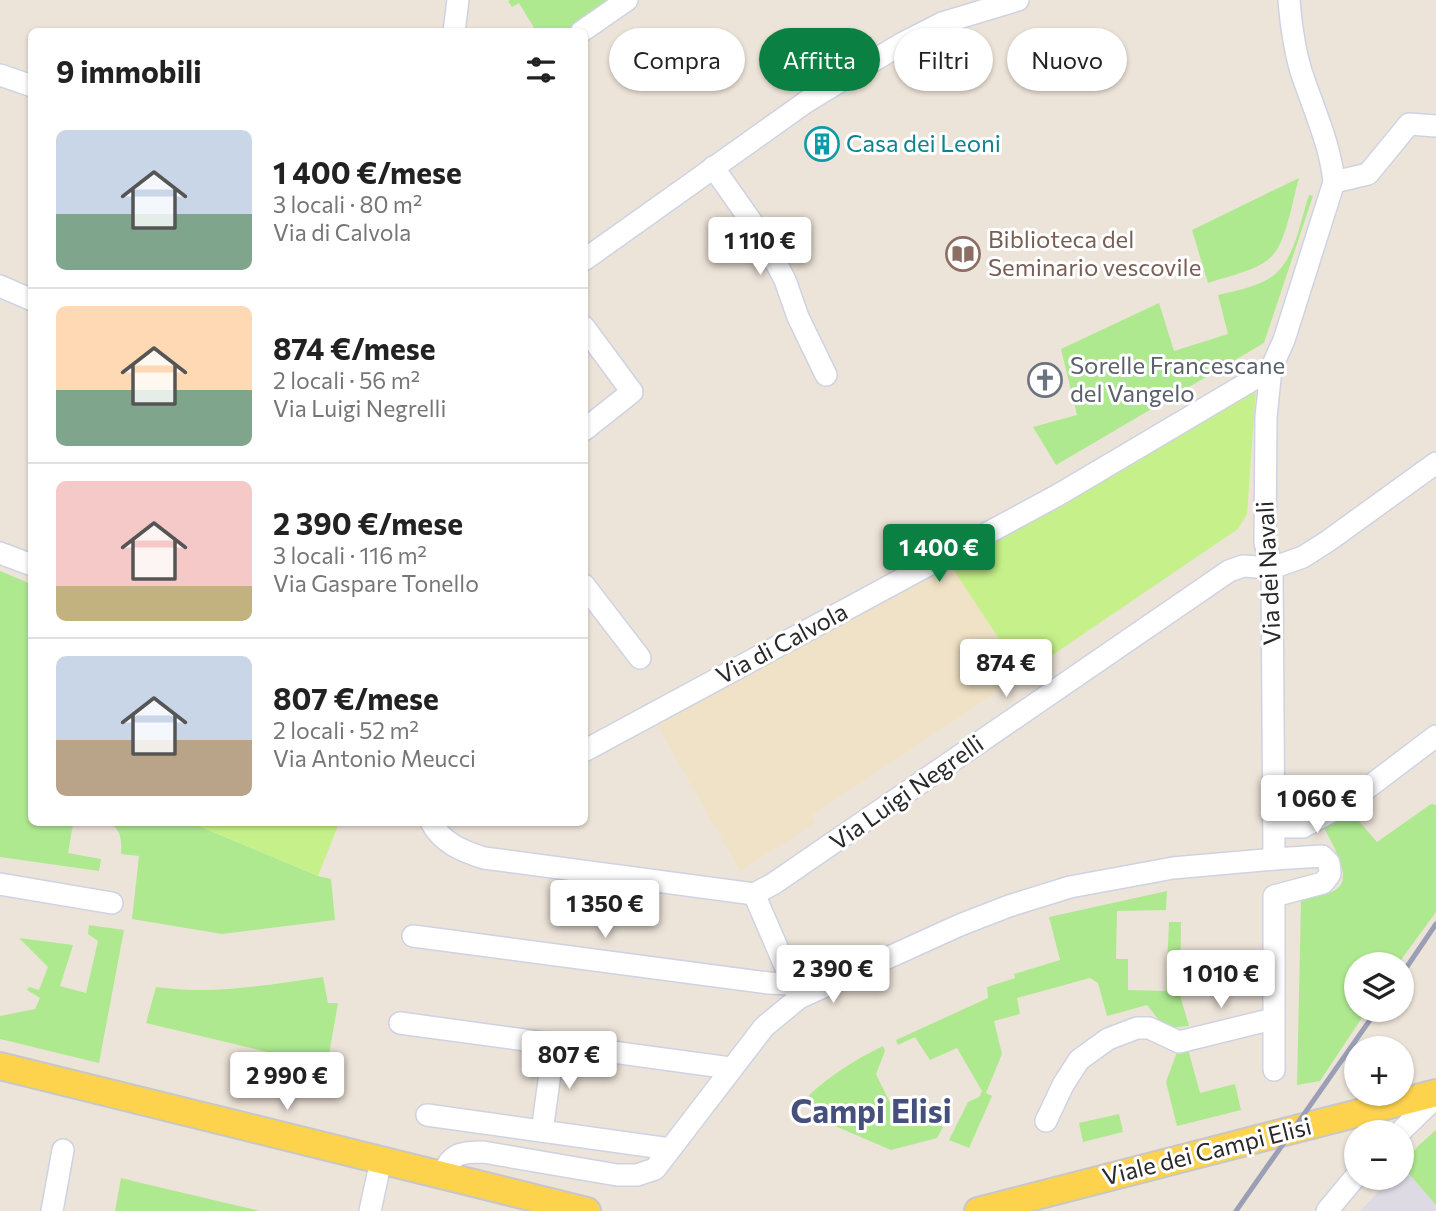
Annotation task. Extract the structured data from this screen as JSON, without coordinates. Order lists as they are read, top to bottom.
{
  "streets": {
    "main road": ["Viale dei Campi Elisi"],
    "street": ["Via dei Navali", "Via di Calvola", "Via Luigi Negrelli"]
  },
  "crossings": [
    ["Via dei Navali", "Via di Calvola"],
    ["Via dei Navali", "Via Luigi Negrelli"]
  ],
  "districts": ["Campi Elisi"],
  "places": {
    "building": ["Casa dei Leoni"],
    "library": ["Biblioteca del Seminario vescovile"],
    "church": ["Sorelle Francescane del Vangelo"]
  },
  "page": {
    "chip": [
      "Compra",
      "Affitta",
      "Filtri",
      "Nuovo"
    ],
    "heading": "9 immobili",
    "list": [
      {
        "name": "1 400 €/mese",
        "note": "3 locali · 80 m² · Via di Calvola"
      },
      {
        "name": "874 €/mese",
        "note": "2 locali · 56 m² · Via Luigi Negrelli"
      },
      {
        "name": "2 390 €/mese",
        "note": "3 locali · 116 m² · Via Gaspare Tonello"
      },
      {
        "name": "807 €/mese",
        "note": "2 locali · 52 m² · Via Antonio Meucci"
      }
    ],
    "price": [
      "1 110 €",
      "1 400 €",
      "874 €",
      "1 060 €",
      "1 350 €",
      "2 390 €",
      "1 010 €",
      "807 €",
      "2 990 €"
    ],
    "map_buttons": ["+", "−"]
  }
}
